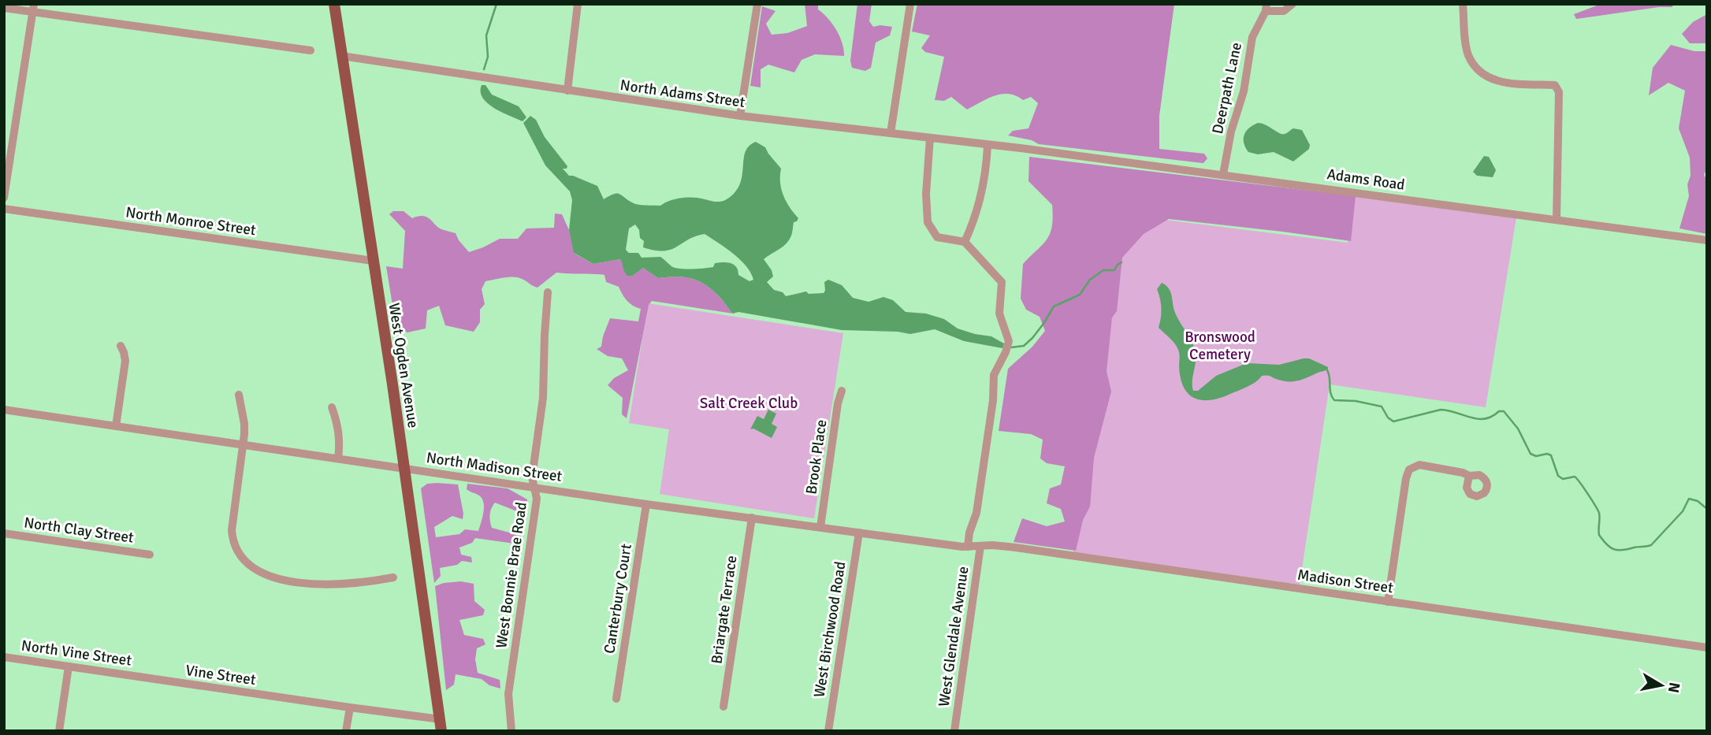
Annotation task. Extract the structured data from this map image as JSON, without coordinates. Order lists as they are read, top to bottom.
{
  "streets": {
    "main road": ["West Ogden Avenue"],
    "street": [
      "Deerpath Lane",
      "North Adams Street",
      "Adams Road",
      "North Monroe Street",
      "Brook Place",
      "North Madison Street",
      "North Clay Street",
      "West Bonnie Brae Road",
      "Madison Street",
      "Canterbury Court",
      "Briargate Terrace",
      "West Birchwood Road",
      "West Glendale Avenue",
      "North Vine Street",
      "Vine Street"
    ]
  },
  "crossings": [
    ["Deerpath Lane", "Adams Road"],
    ["North Adams Street", "Adams Road"],
    ["North Adams Street", "West Ogden Avenue"],
    ["North Monroe Street", "West Ogden Avenue"],
    ["West Ogden Avenue", "North Madison Street"],
    ["Brook Place", "North Madison Street"],
    ["North Madison Street", "West Bonnie Brae Road"],
    ["North Madison Street", "Madison Street"],
    ["North Madison Street", "Canterbury Court"],
    ["North Madison Street", "Briargate Terrace"],
    ["North Madison Street", "West Birchwood Road"],
    ["North Madison Street", "West Glendale Avenue"],
    ["Madison Street", "West Glendale Avenue"],
    ["North Vine Street", "Vine Street"]
  ],
  "parks": ["Bronswood Cemetery", "Salt Creek Club"],
  "north": "right"
}
